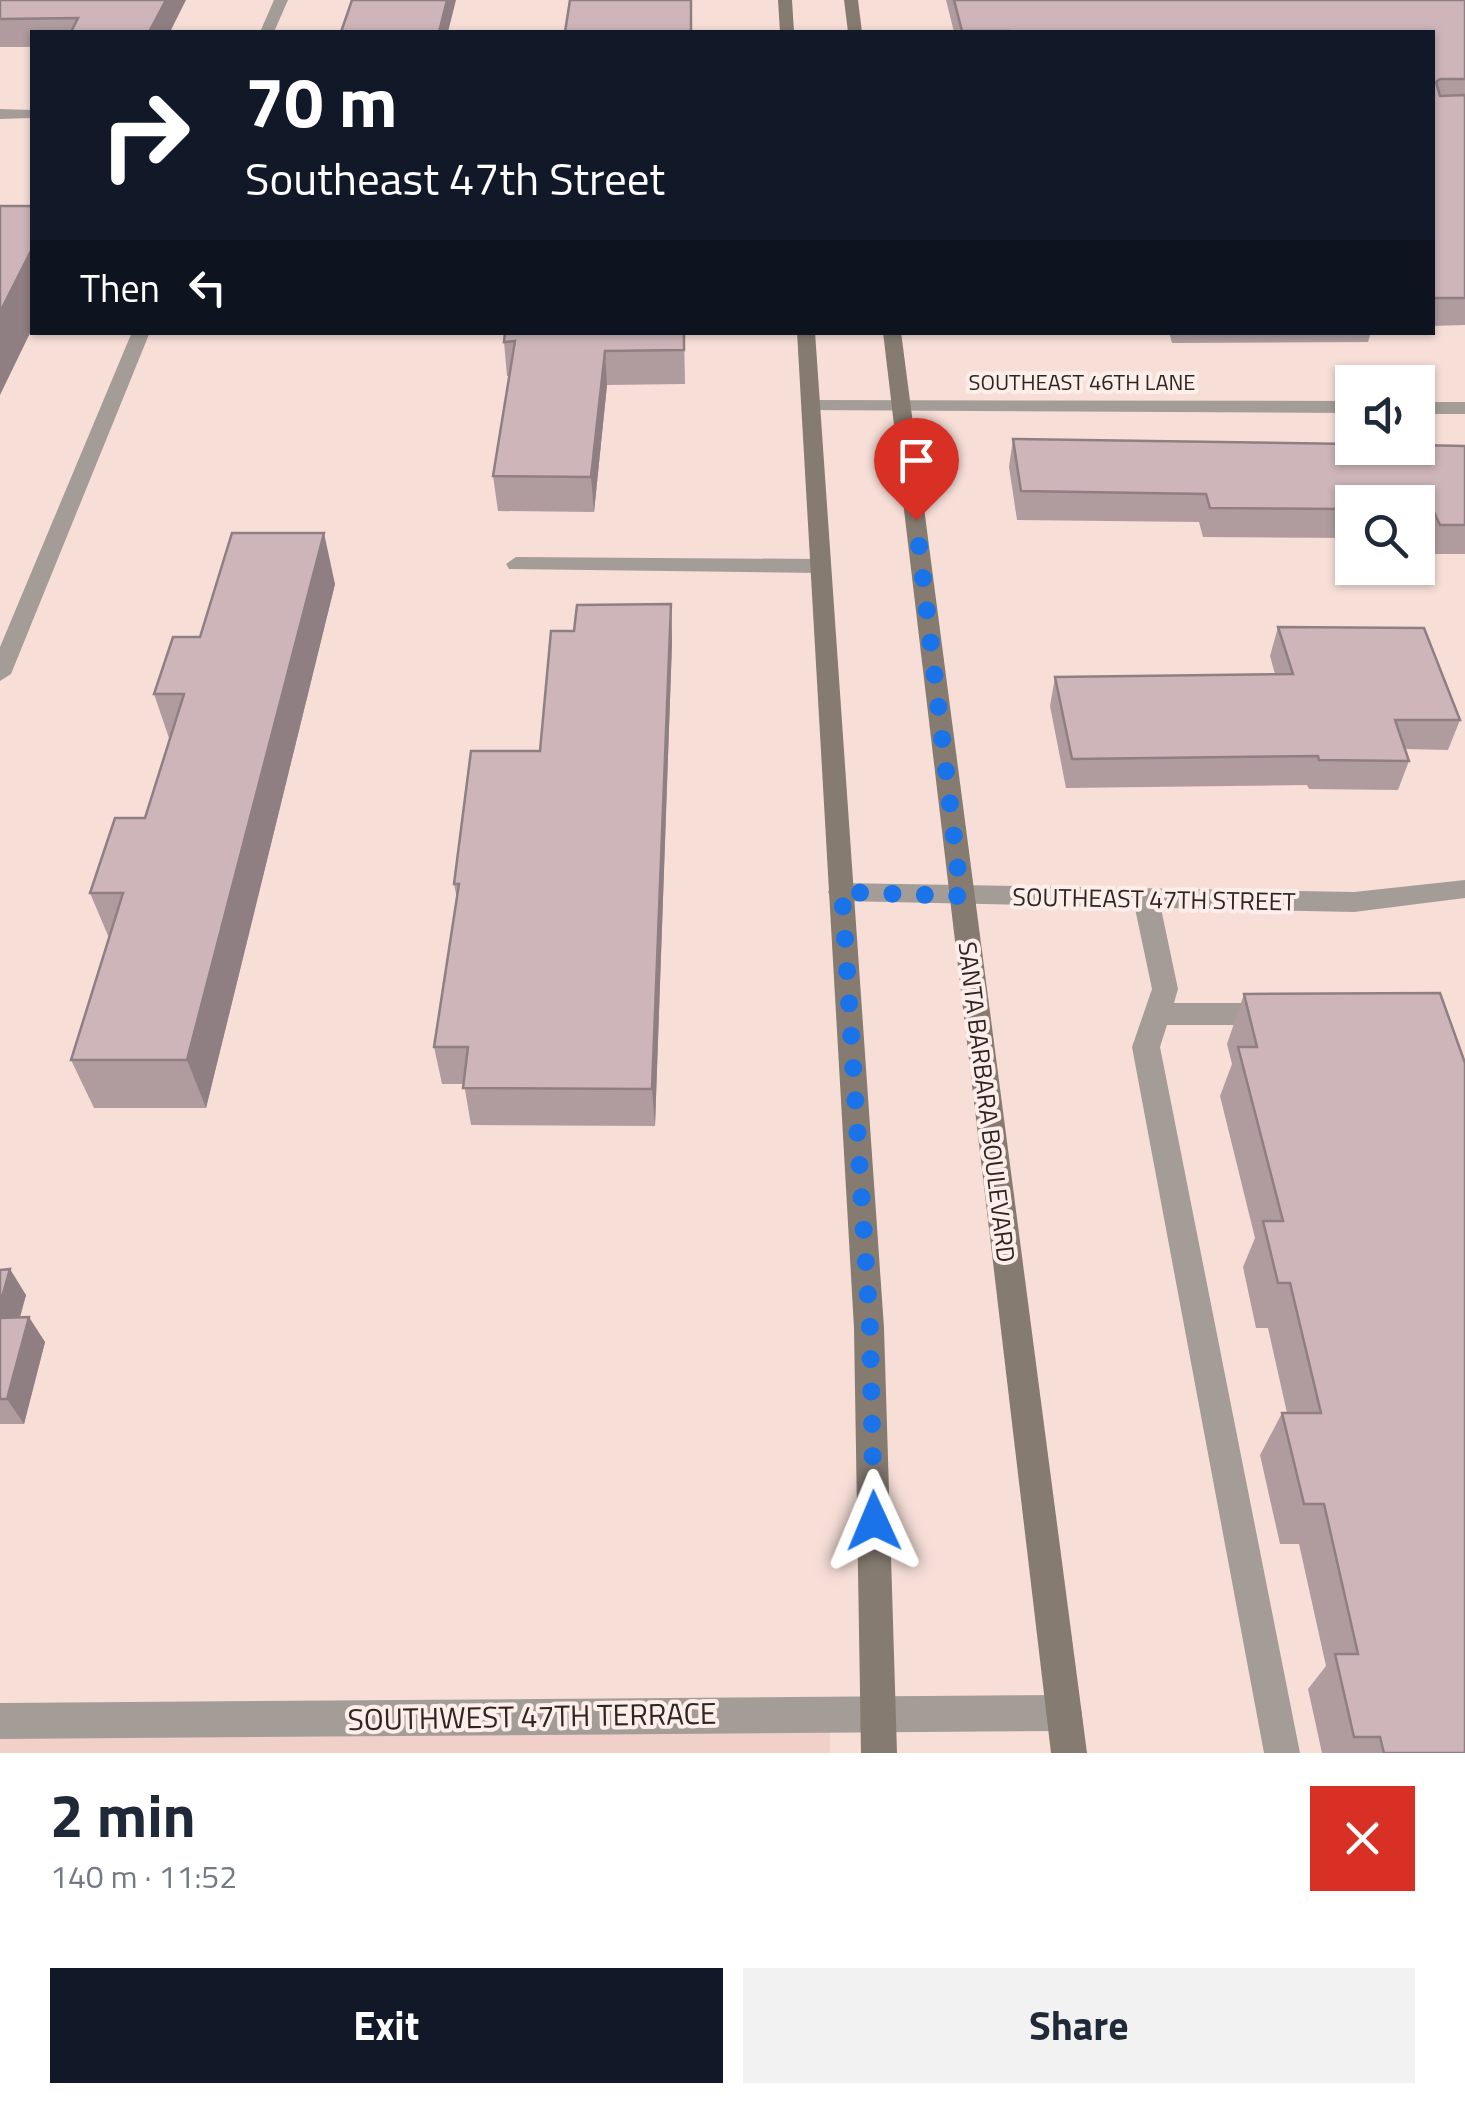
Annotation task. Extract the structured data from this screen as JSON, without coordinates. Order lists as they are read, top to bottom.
{
  "streets": {
    "main road": ["SANTA BARBARA BOULEVARD"],
    "street": ["SOUTHEAST 46TH LANE", "SOUTHEAST 47TH STREET", "SOUTHWEST 47TH TERRACE"]
  },
  "crossings": [
    ["SOUTHEAST 46TH LANE", "SANTA BARBARA BOULEVARD"],
    ["SOUTHEAST 47TH STREET", "SANTA BARBARA BOULEVARD"],
    ["SANTA BARBARA BOULEVARD", "SOUTHWEST 47TH TERRACE"]
  ],
  "page": {
    "turn": ["70 m", "Southeast 47th Street"],
    "then": "Then",
    "heading": ["2 min", "140 m · 11:52"],
    "buttons": ["Exit", "Share"]
  }
}
